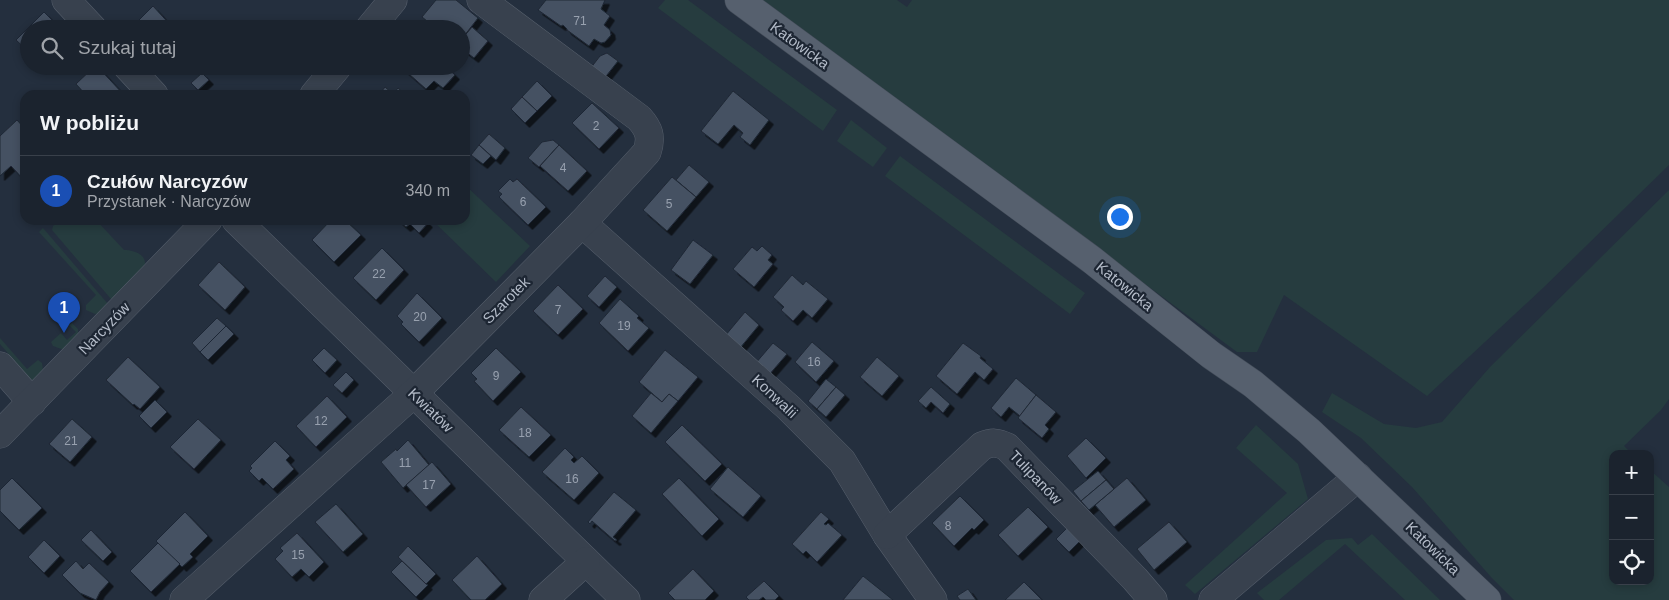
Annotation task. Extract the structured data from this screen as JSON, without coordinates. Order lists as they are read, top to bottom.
{
  "streets": {
    "main road": ["Katowicka"],
    "street": [
      "Szarotek",
      "Narcyzów",
      "Konwalii",
      "Kwiatów",
      "Tulipanów"
    ]
  },
  "crossings": [
    ["Szarotek", "Konwalii"],
    ["Szarotek", "Kwiatów"],
    ["Konwalii", "Tulipanów"]
  ],
  "house_numbers": [
    "71",
    "2",
    "4",
    "6",
    "5",
    "22",
    "7",
    "20",
    "19",
    "16",
    "9",
    "12",
    "18",
    "21",
    "11",
    "16",
    "17",
    "8",
    "15"
  ],
  "page": {
    "search": "Szukaj tutaj",
    "heading": "W pobliżu",
    "list": [
      {
        "mark": "1",
        "name": "Czułów Narcyzów",
        "note": "Przystanek · Narcyzów",
        "value": "340 m"
      }
    ],
    "pins": "1",
    "map_buttons": ["+", "−"]
  }
}
